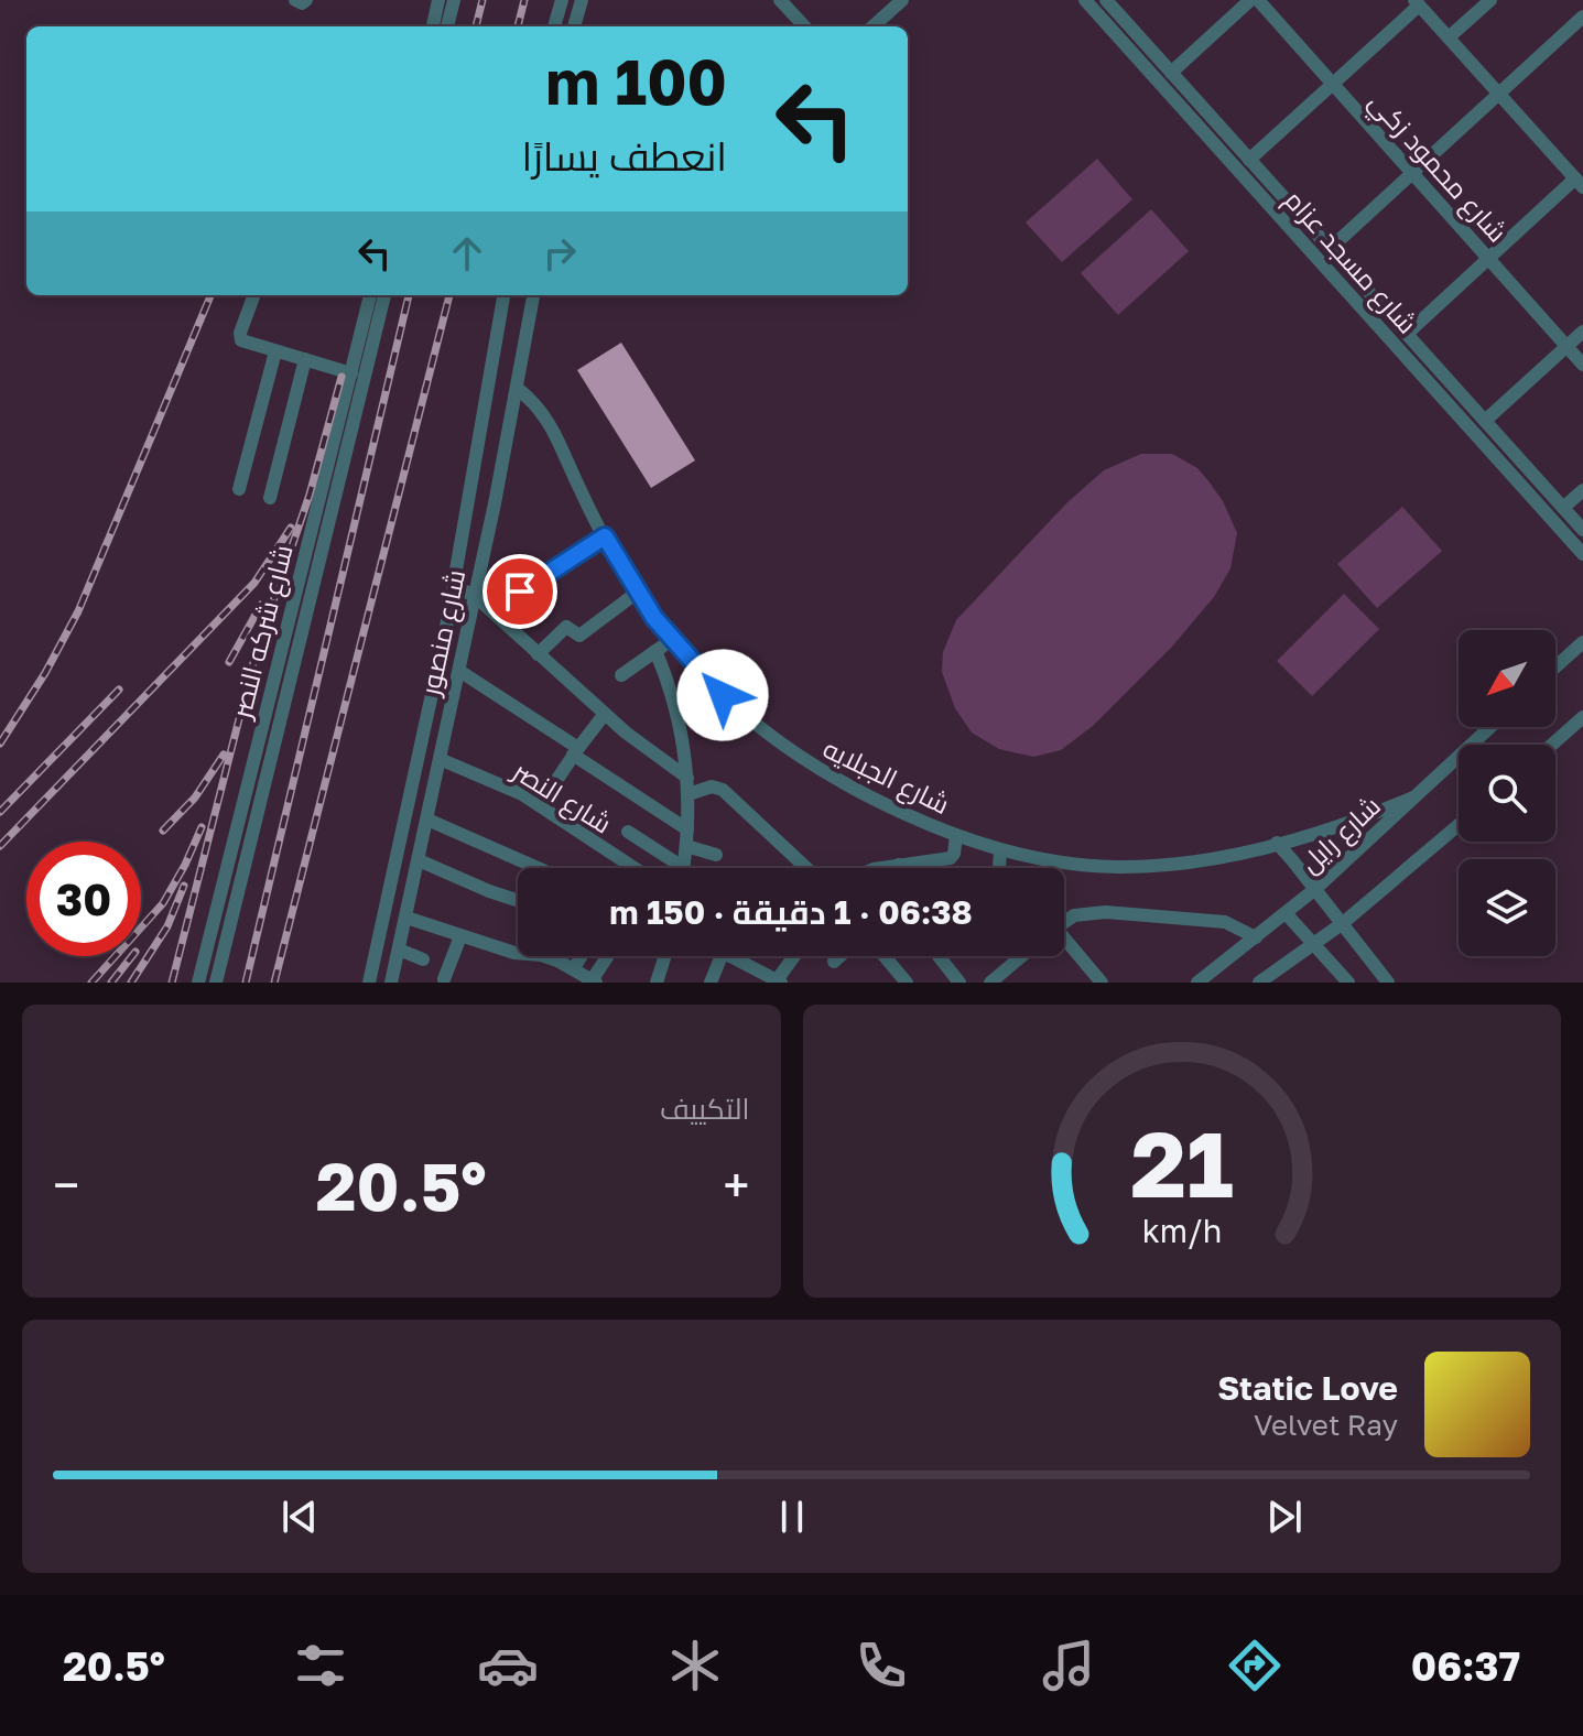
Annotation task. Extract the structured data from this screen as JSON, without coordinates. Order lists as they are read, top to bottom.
{
  "streets": {
    "street": [
      "شارع محمود زكي",
      "شارع مسجد عزام",
      "شارع شركه النصر",
      "شارع منصور",
      "شارع الجبلايه",
      "شارع النصر",
      "شارع رايل"
    ]
  },
  "crossings": [
    ["شارع منصور", "شارع الجبلايه"],
    ["شارع منصور", "شارع النصر"],
    ["شارع الجبلايه", "شارع رايل"]
  ],
  "north": "bottom left",
  "page": {
    "turn": ["100 m", "انعطف يسارًا"],
    "limit": "30",
    "trip": "06:38 · 1 دقيقة · 150 m",
    "tile": "التكييف",
    "heat": ["−", "20.5°", "+"],
    "song": ["Static Love", "Velvet Ray"],
    "tabs": ["06:37", "20.5°"],
    "gauge": ["21", "km/h"]
  }
}
